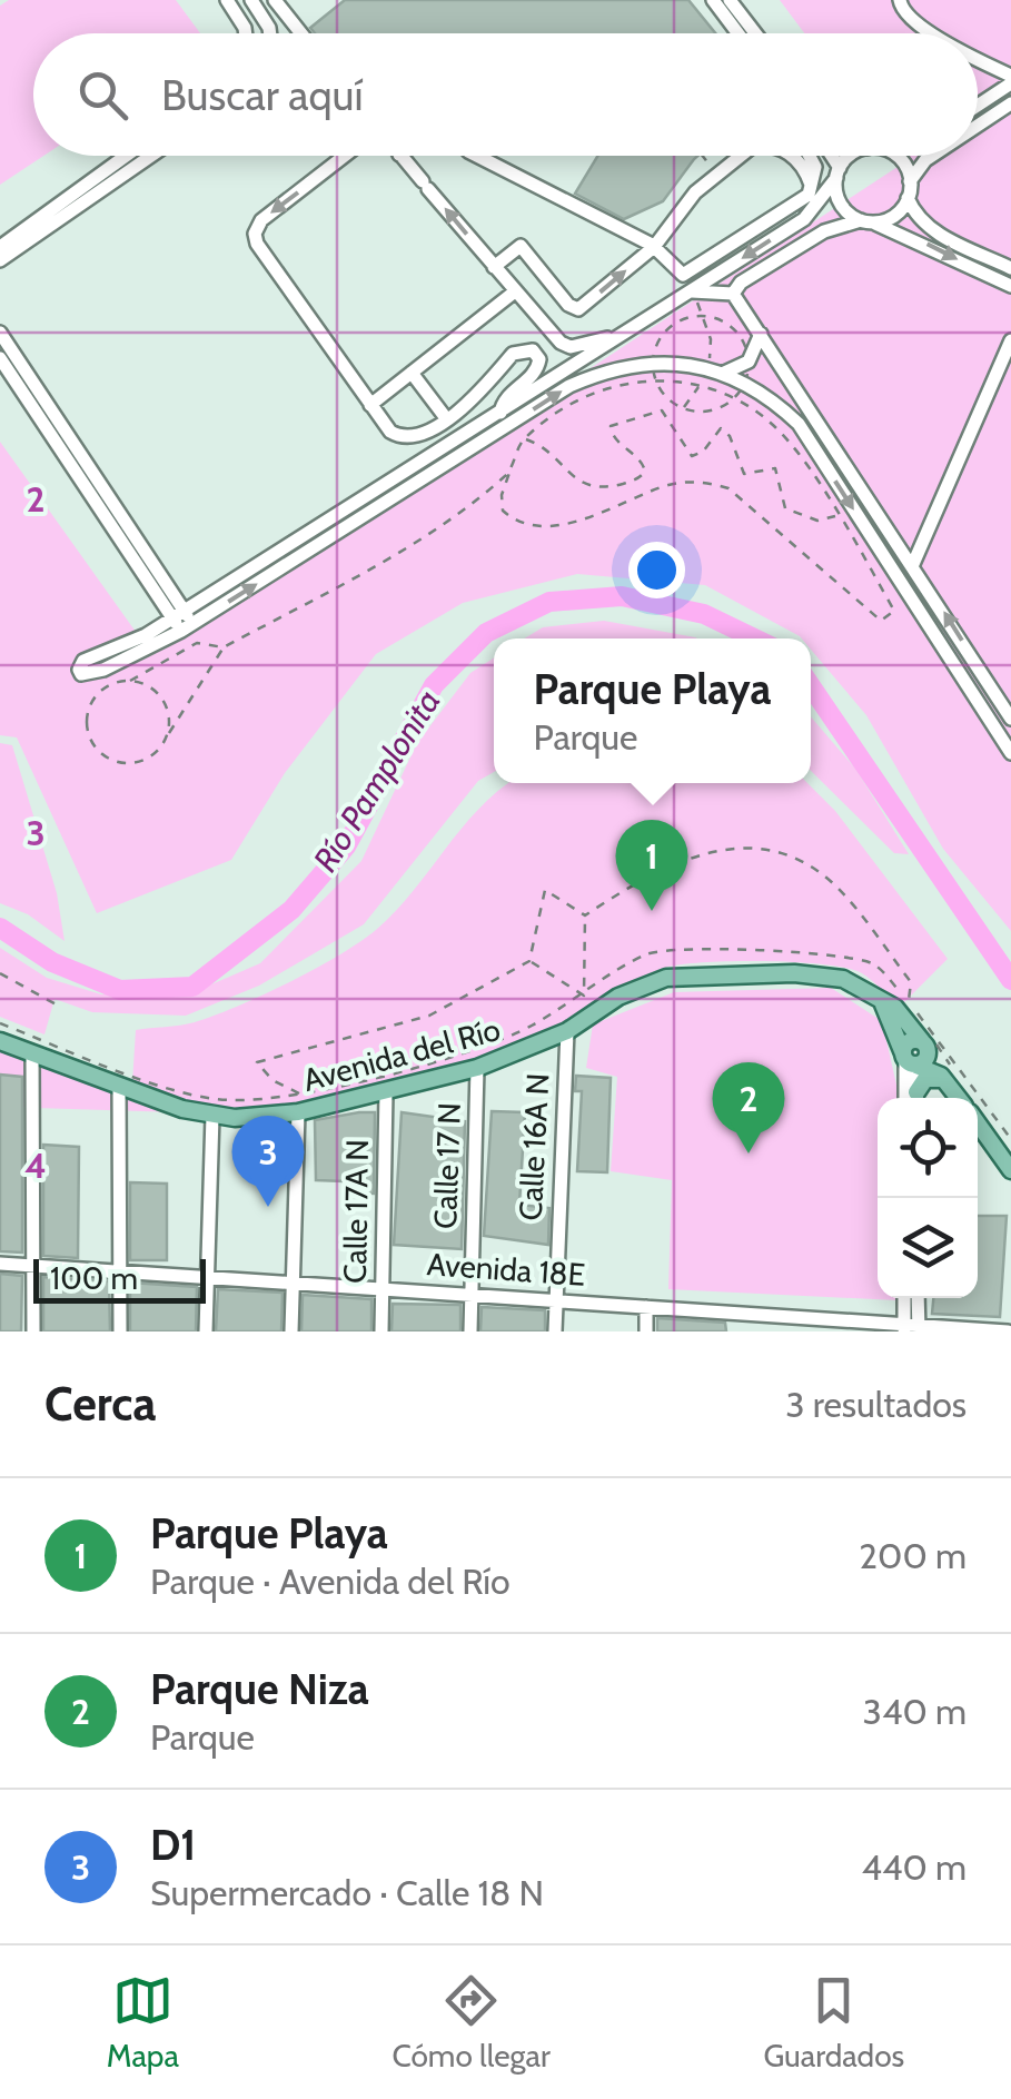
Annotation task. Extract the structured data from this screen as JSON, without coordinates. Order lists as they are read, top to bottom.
{
  "streets": {
    "main road": ["Avenida del Río"],
    "street": [
      "Calle 16A N",
      "Calle 17 N",
      "Calle 17A N",
      "Avenida 18E"
    ]
  },
  "crossings": [
    ["Avenida del Río", "Calle 16A N"],
    ["Avenida del Río", "Calle 17 N"],
    ["Avenida del Río", "Calle 17A N"],
    ["Calle 16A N", "Avenida 18E"],
    ["Calle 17 N", "Avenida 18E"],
    ["Calle 17A N", "Avenida 18E"]
  ],
  "water": ["Río Pamplonita"],
  "scale_bar": "100 m",
  "page": {
    "search": "Buscar aquí",
    "popup": ["Parque Playa", "Parque"],
    "pins": ["1", "2", "3"],
    "scale": "100 m",
    "heading": ["Cerca", "3 resultados"],
    "list": [
      {
        "mark": "1",
        "name": "Parque Playa",
        "note": "Parque · Avenida del Río",
        "value": "200 m"
      },
      {
        "mark": "2",
        "name": "Parque Niza",
        "note": "Parque",
        "value": "340 m"
      },
      {
        "mark": "3",
        "name": "D1",
        "note": "Supermercado · Calle 18 N",
        "value": "440 m"
      }
    ],
    "nav": ["Mapa", "Cómo llegar", "Guardados"]
  },
  "grid": {
    "rows": ["2", "3", "4"]
  }
}
